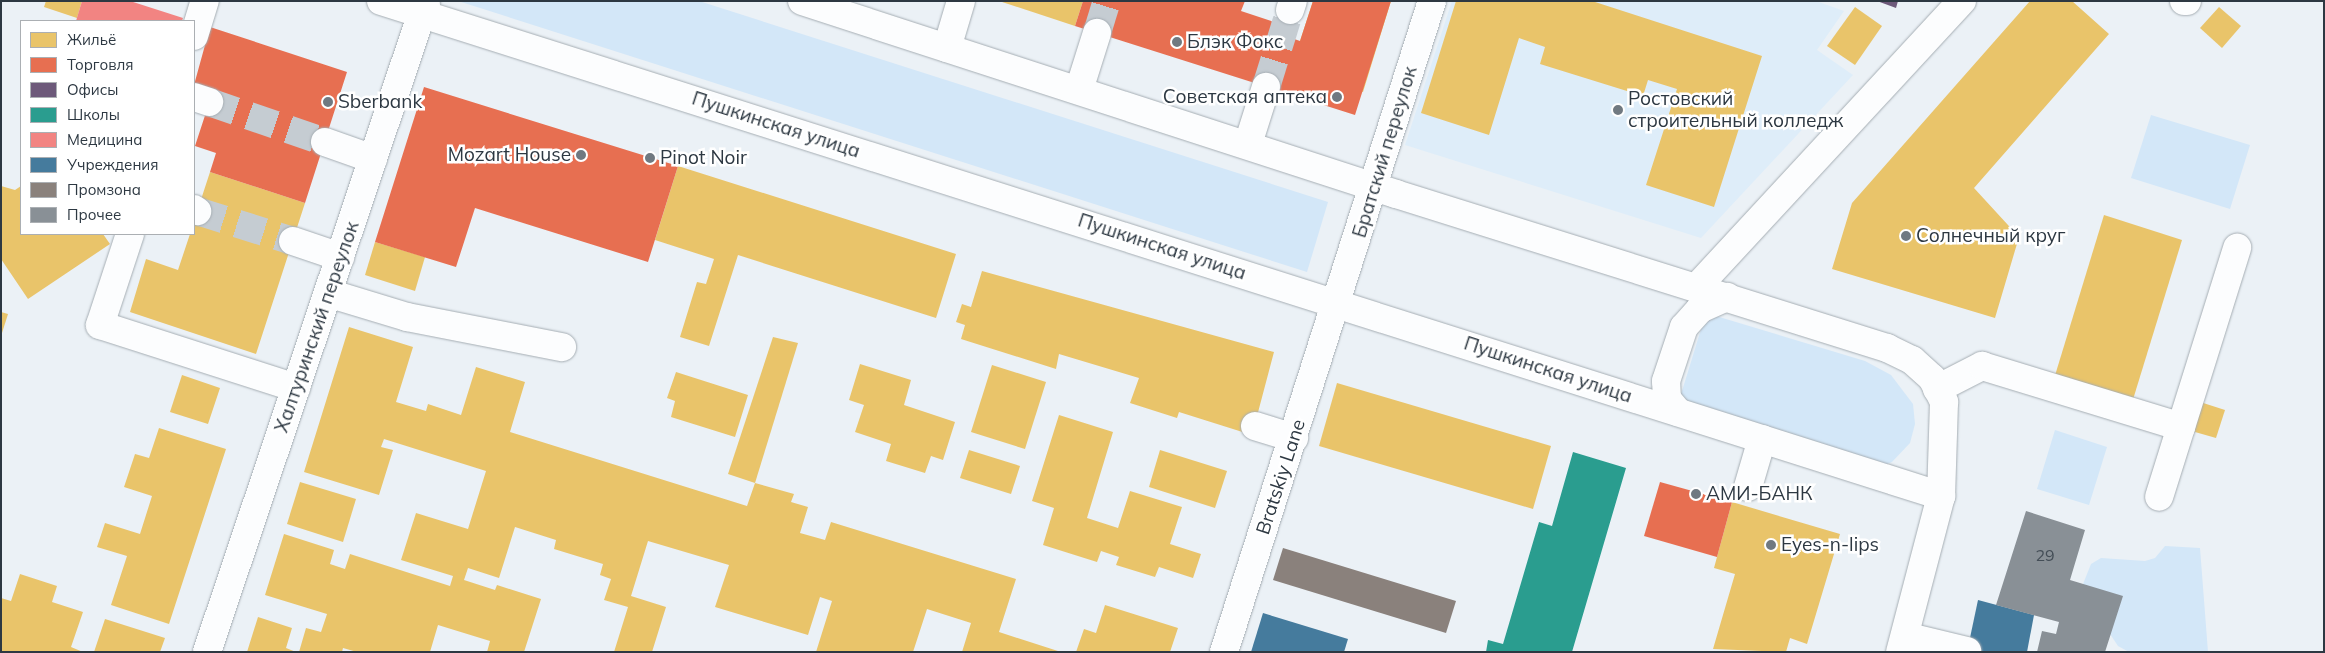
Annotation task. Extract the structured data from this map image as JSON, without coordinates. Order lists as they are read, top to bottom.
{
  "streets": {
    "street": [
      "Пушкинская улица",
      "Братский переулок",
      "Халтуринский переулок",
      "Bratskiy Lane"
    ]
  },
  "crossings": [
    ["Пушкинская улица", "Братский переулок"],
    ["Пушкинская улица", "Халтуринский переулок"],
    ["Пушкинская улица", "Bratskiy Lane"],
    ["Братский переулок", "Bratskiy Lane"]
  ],
  "places": [
    "Блэк Фокс",
    "Советская аптека",
    "Sberbank",
    "Ростовский строительный колледж",
    "Mozart House",
    "Pinot Noir",
    "Солнечный круг",
    "АМИ-БАНК",
    "Eyes-n-lips"
  ],
  "house_numbers": ["29"],
  "legend": [
    "Жильё",
    "Торговля",
    "Офисы",
    "Школы",
    "Медицина",
    "Учреждения",
    "Промзона",
    "Прочее"
  ]
}
